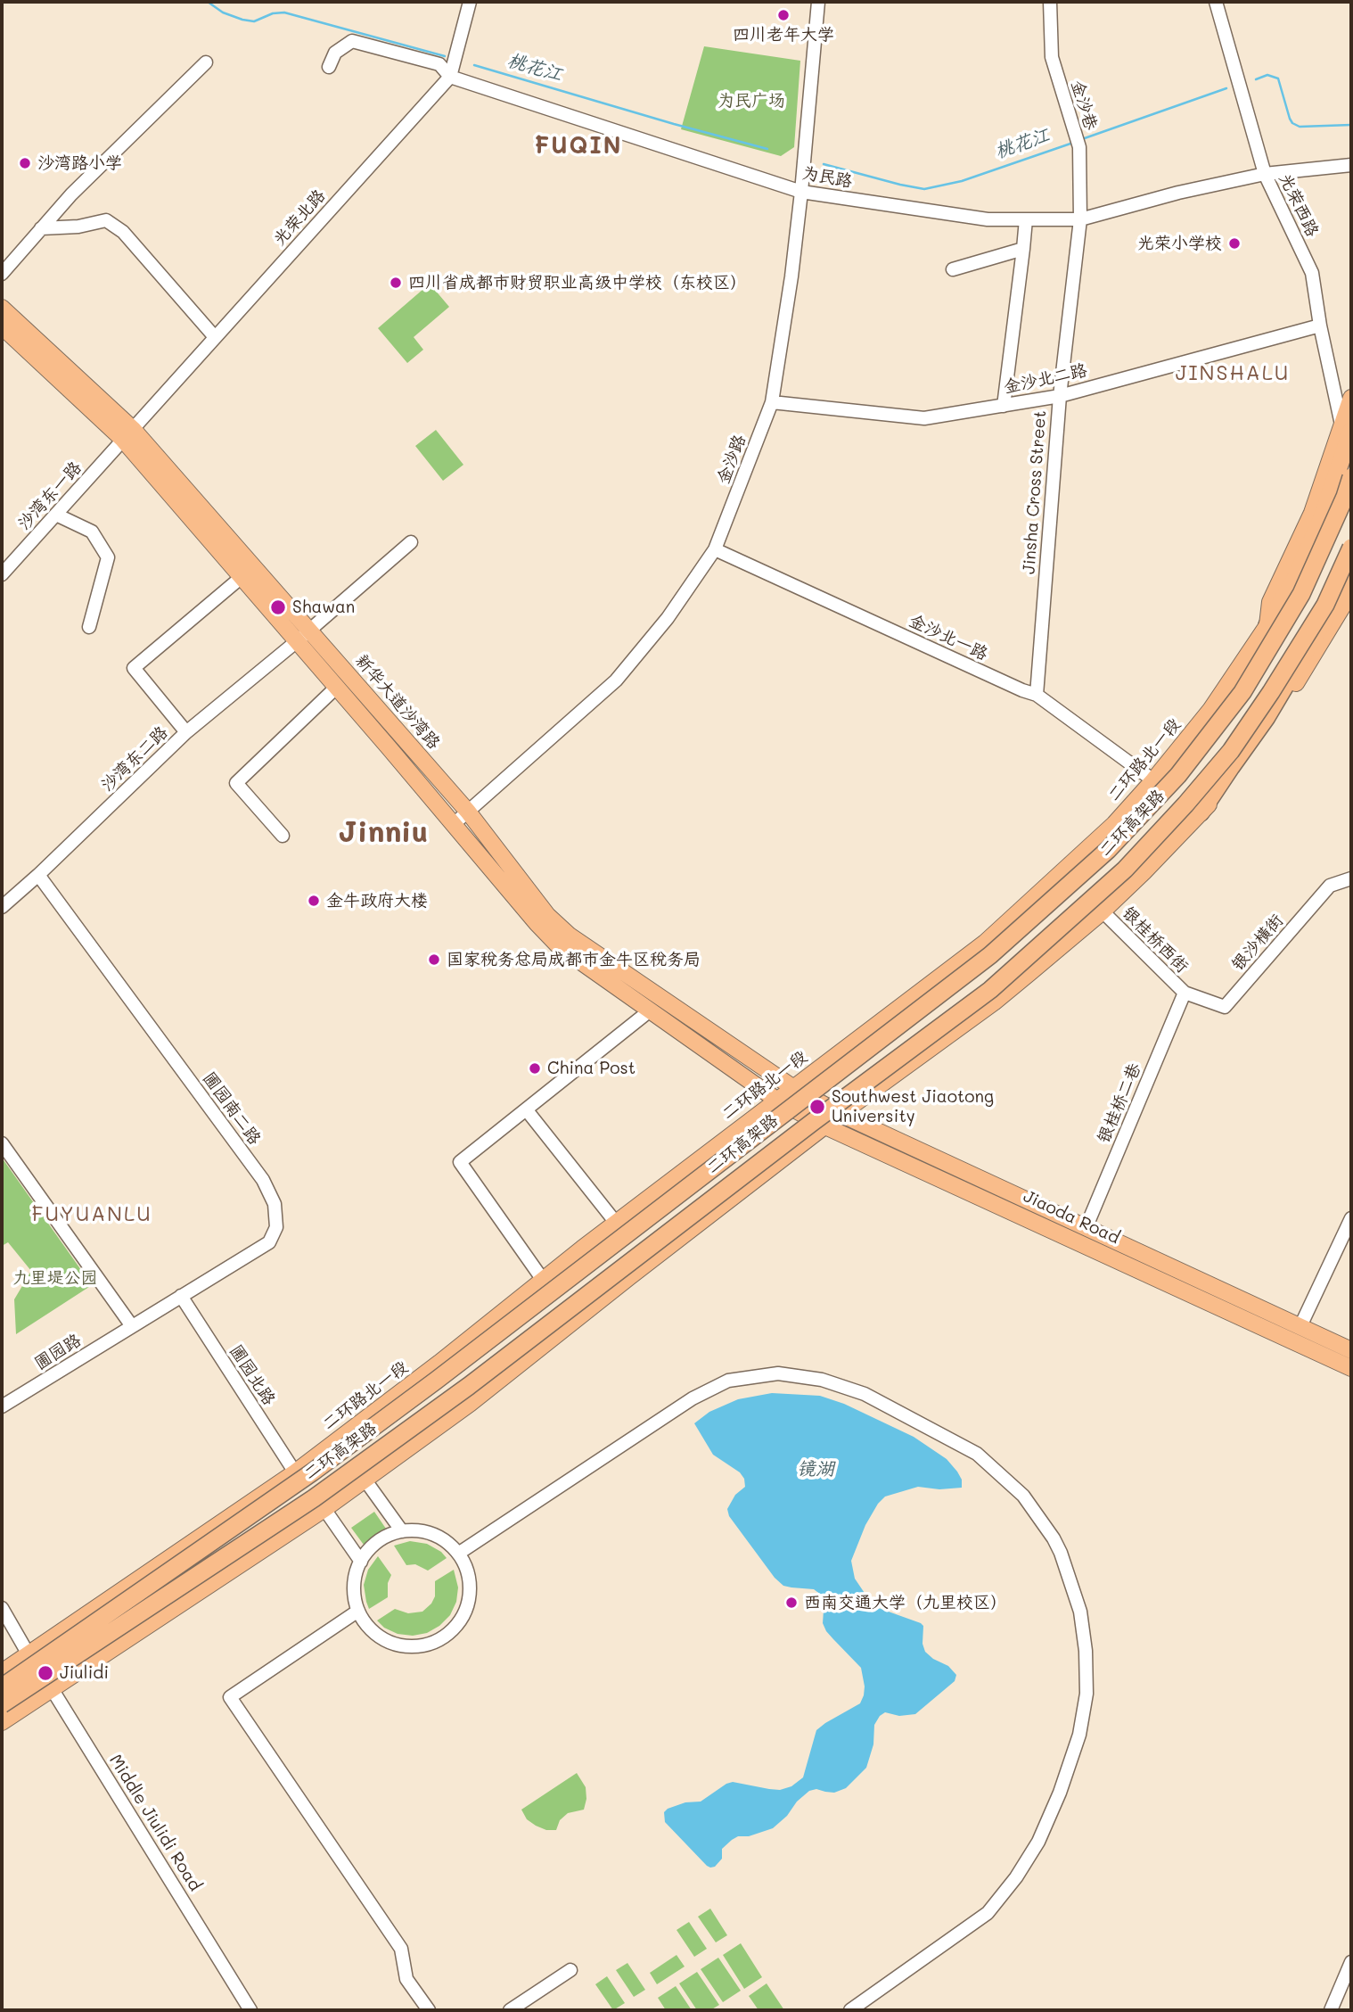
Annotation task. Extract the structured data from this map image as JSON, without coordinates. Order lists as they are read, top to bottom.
{
  "streets": {
    "highway": ["二环高架路"],
    "main road": ["新华大道沙湾路", "二环路北一段", "Jiaoda Road"],
    "street": [
      "金沙巷",
      "为民路",
      "光荣西路",
      "光荣北路",
      "金沙北二路",
      "金沙路",
      "Jinsha Cross Street",
      "沙湾东一路",
      "金沙北一路",
      "沙湾东二路",
      "银桂桥西街",
      "银沙横街",
      "银桂桥二巷",
      "圃园南二路",
      "圃园路",
      "圃园北路",
      "Middle Jiulidi Road"
    ]
  },
  "crossings": [
    ["金沙巷", "为民路"],
    ["金沙巷", "Jinsha Cross Street"],
    ["为民路", "光荣西路"],
    ["为民路", "光荣北路"],
    ["为民路", "金沙路"],
    ["为民路", "Jinsha Cross Street"],
    ["光荣西路", "金沙北二路"],
    ["光荣西路", "二环路北一段"],
    ["光荣北路", "沙湾东一路"],
    ["光荣北路", "新华大道沙湾路"],
    ["金沙北二路", "金沙路"],
    ["金沙北二路", "Jinsha Cross Street"],
    ["金沙路", "金沙北一路"],
    ["金沙路", "新华大道沙湾路"],
    ["Jinsha Cross Street", "金沙北一路"],
    ["沙湾东一路", "新华大道沙湾路"],
    ["金沙北一路", "二环路北一段"],
    ["新华大道沙湾路", "沙湾东二路"],
    ["新华大道沙湾路", "二环路北一段"],
    ["新华大道沙湾路", "Jiaoda Road"],
    ["沙湾东二路", "圃园南二路"],
    ["二环路北一段", "Jiaoda Road"],
    ["二环路北一段", "圃园北路"],
    ["二环路北一段", "Middle Jiulidi Road"],
    ["银桂桥西街", "银沙横街"],
    ["银桂桥西街", "银桂桥二巷"],
    ["银沙横街", "银桂桥二巷"],
    ["银桂桥二巷", "Jiaoda Road"],
    ["圃园南二路", "圃园路"],
    ["圃园南二路", "圃园北路"]
  ],
  "districts": [
    "FUQIN",
    "JINSHALU",
    "Jinniu",
    "FUYUANLU"
  ],
  "water": ["桃花江", "镜湖"],
  "parks": ["为民广场", "九里堤公园"],
  "places": [
    "四川老年大学",
    "沙湾路小学",
    "光荣小学校",
    "四川省成都市财贸职业高级中学校（东校区）",
    "Shawan",
    "金牛政府大楼",
    "国家税务总局成都市金牛区税务局",
    "China Post",
    "Southwest Jiaotong University",
    "西南交通大学（九里校区）",
    "Jiulidi"
  ]
}
